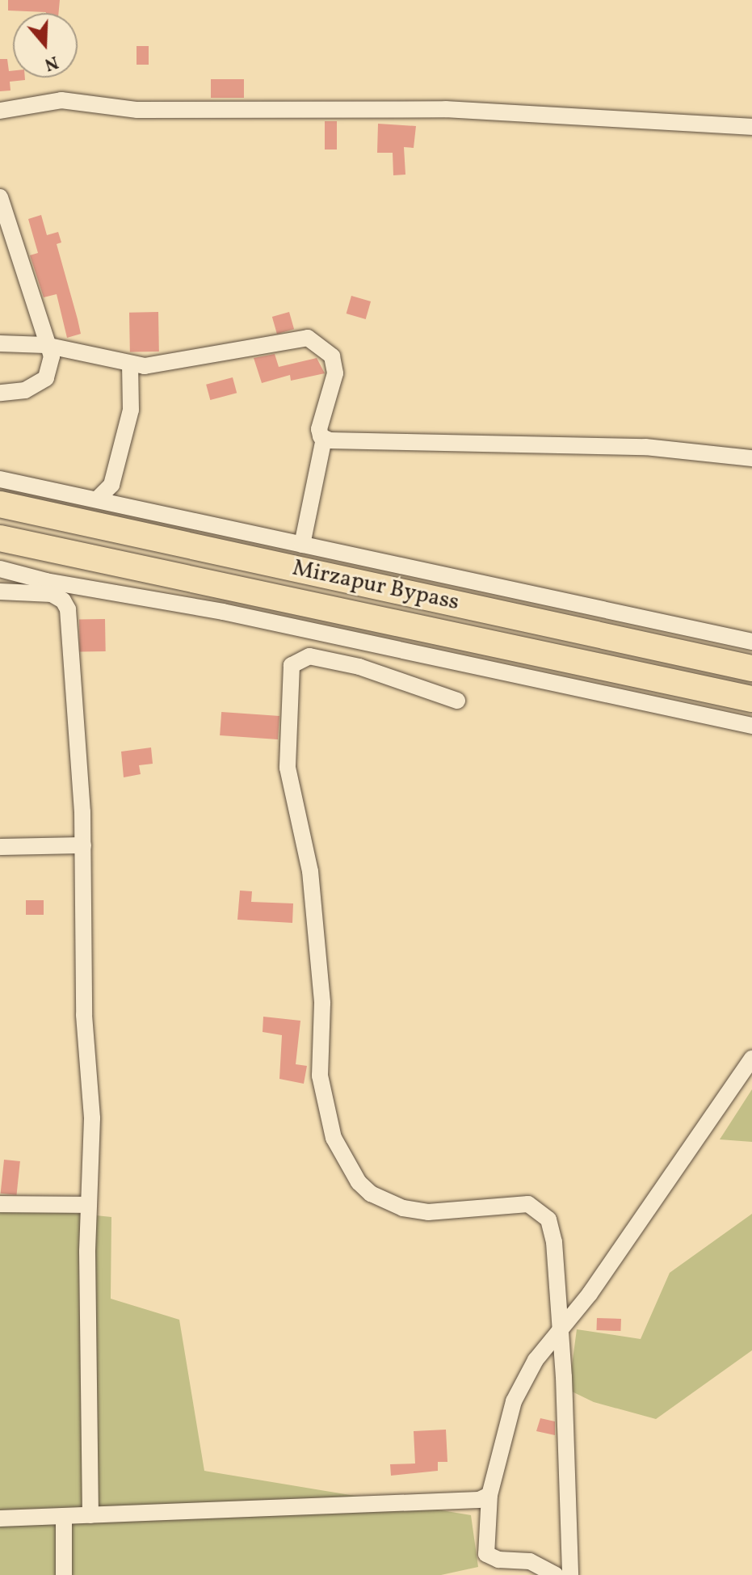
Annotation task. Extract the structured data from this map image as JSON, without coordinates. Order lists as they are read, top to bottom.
{
  "streets": {
    "highway": ["Mirzapur Bypass"]
  },
  "north": "bottom"
}
